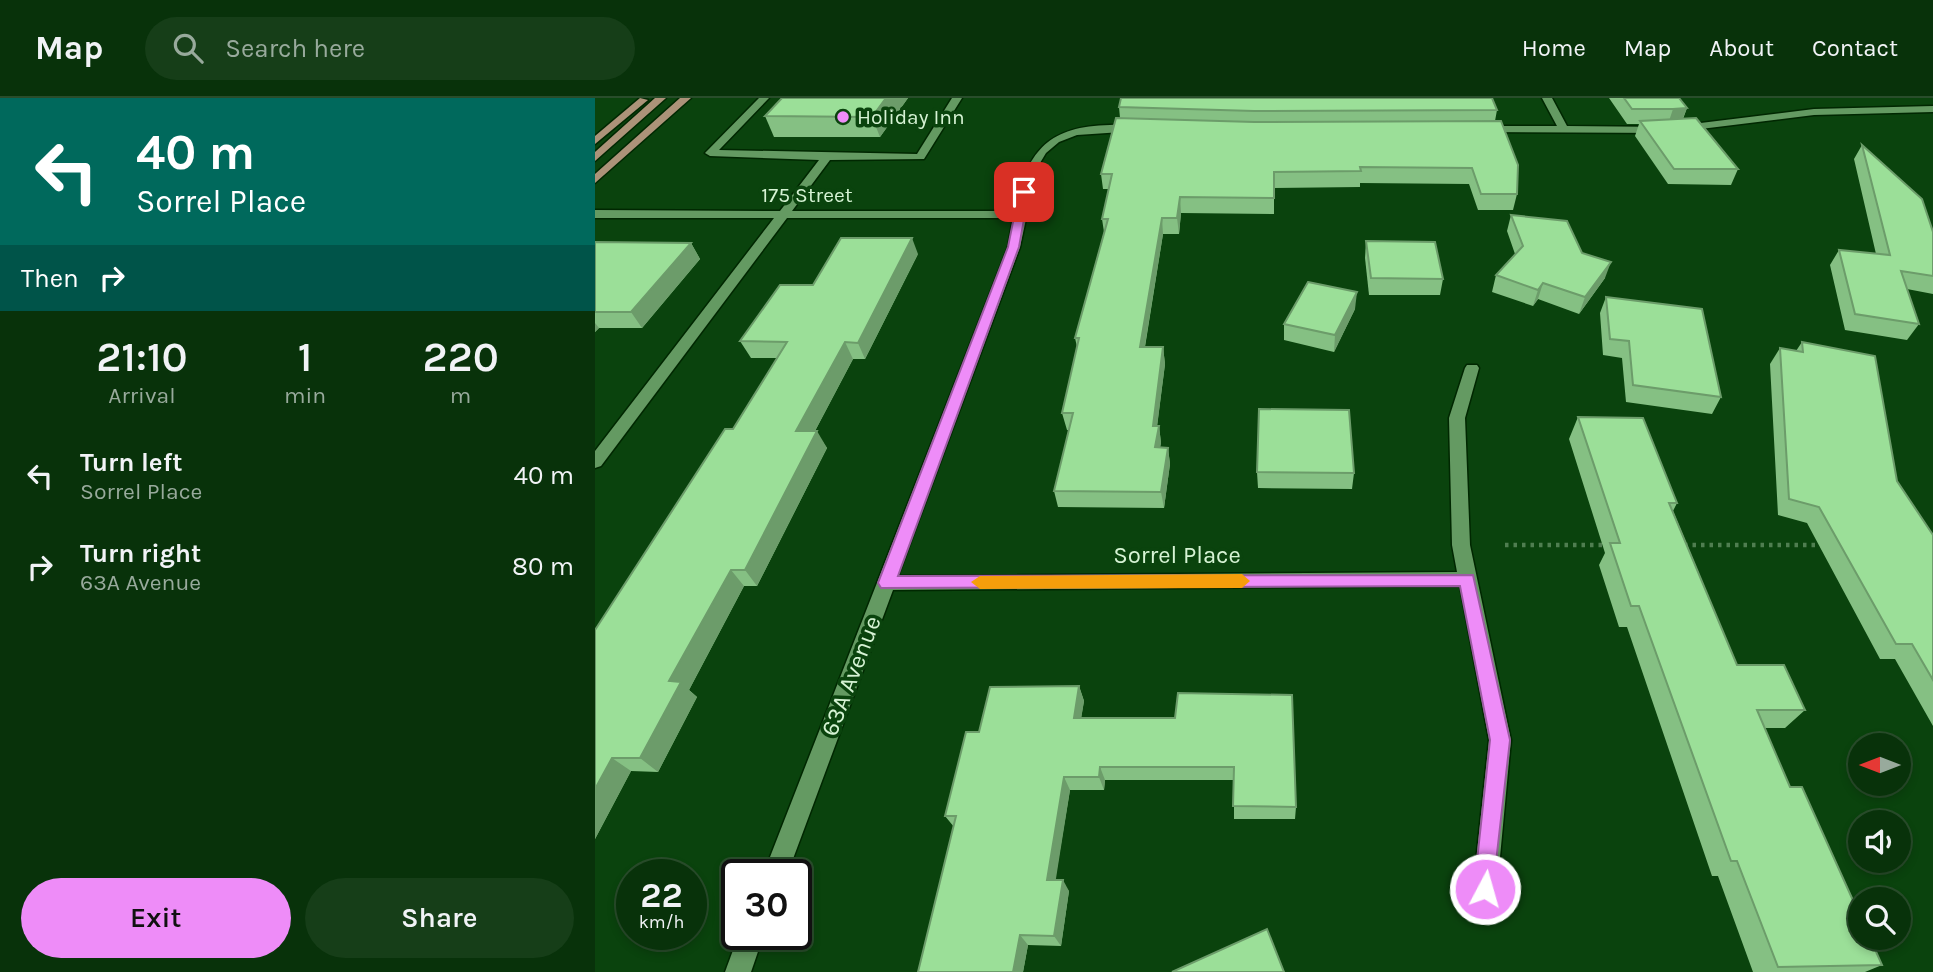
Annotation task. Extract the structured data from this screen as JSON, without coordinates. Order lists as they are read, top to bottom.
{
  "streets": {
    "street": ["175 Street", "Sorrel Place", "63A Avenue"]
  },
  "crossings": [
    ["175 Street", "63A Avenue"],
    ["Sorrel Place", "63A Avenue"]
  ],
  "places": ["Holiday Inn"],
  "north": "left",
  "page": {
    "header": "Map",
    "search": "Search here",
    "nav": [
      "Home",
      "Map",
      "About",
      "Contact"
    ],
    "turn": ["40 m", "Sorrel Place"],
    "then": "Then",
    "eta": [
      "21:10",
      "Arrival",
      "1",
      "min",
      "220",
      "m"
    ],
    "list": [
      {
        "name": "Turn left",
        "note": "Sorrel Place",
        "value": "40 m"
      },
      {
        "name": "Turn right",
        "note": "63A Avenue",
        "value": "80 m"
      }
    ],
    "speed": "22 km/h",
    "limit": "30",
    "buttons": ["Exit", "Share"]
  }
}
